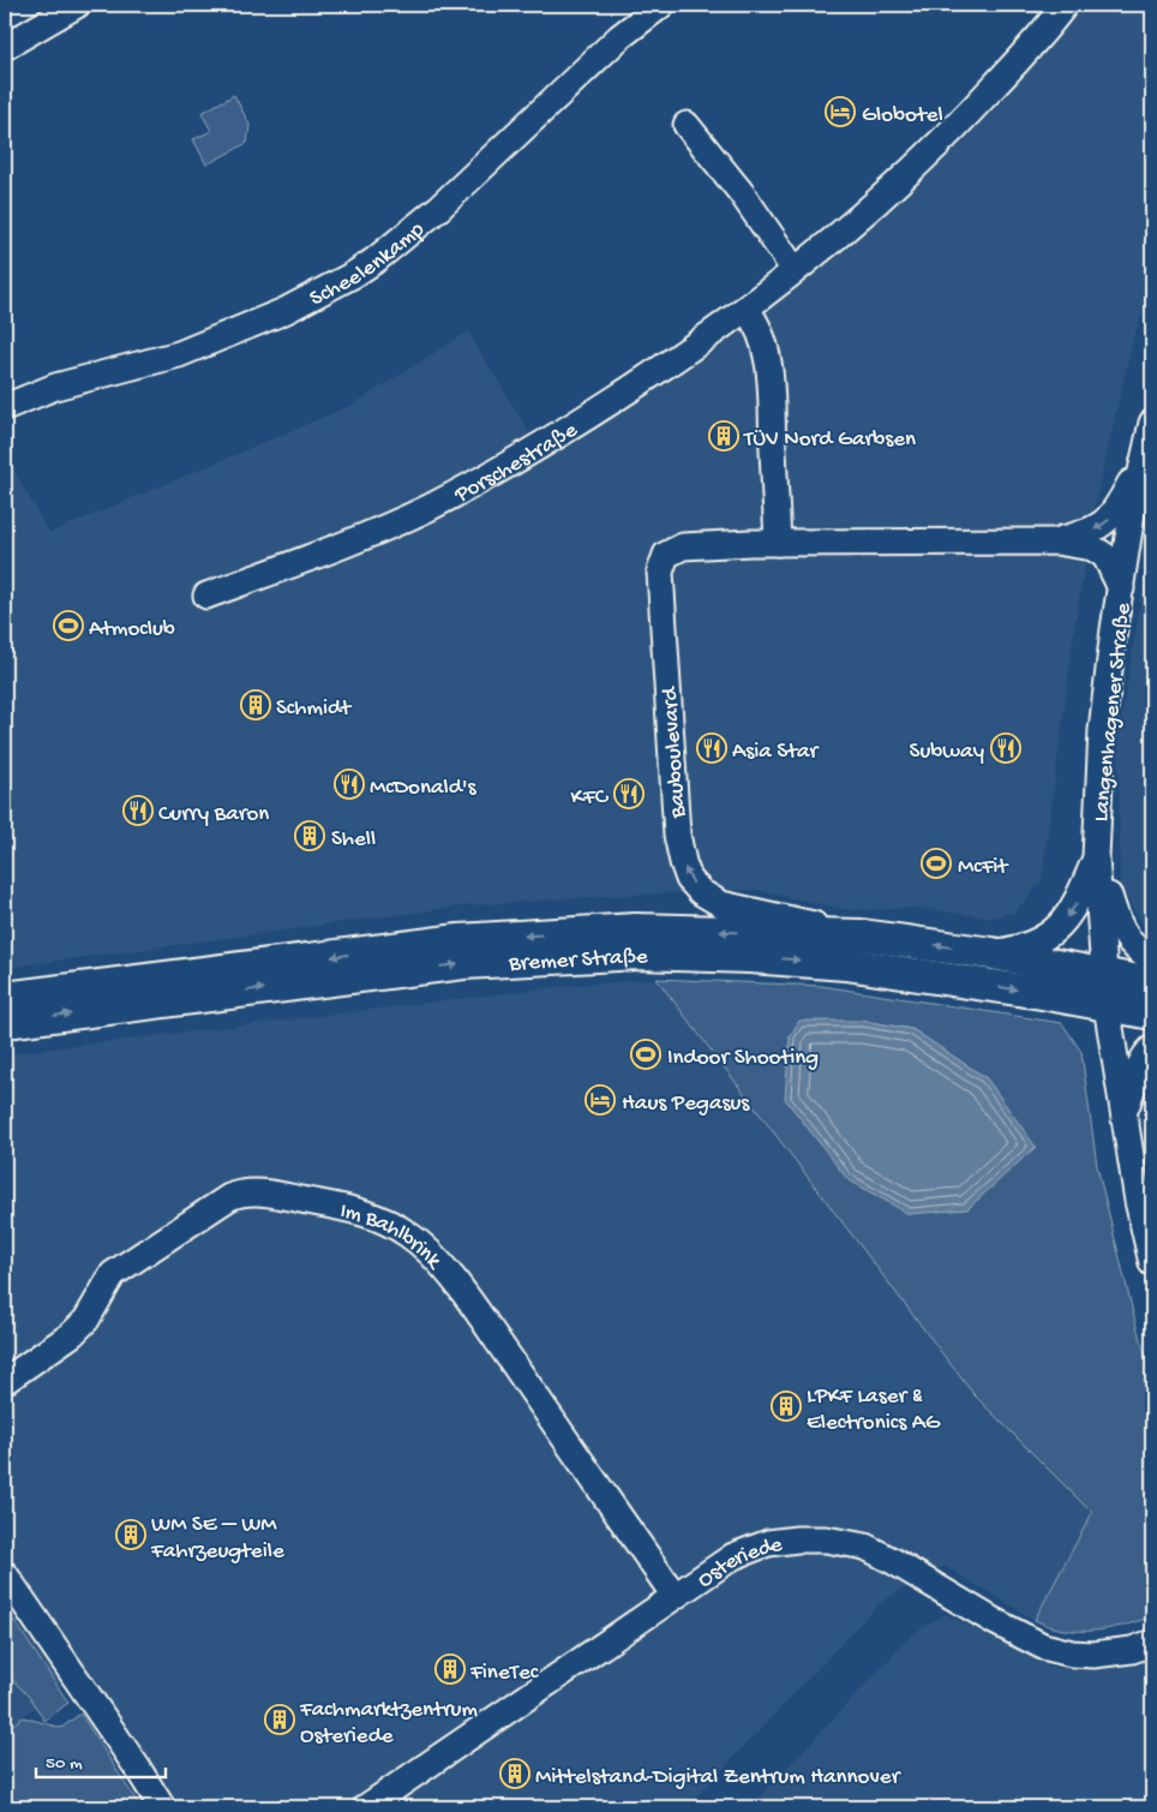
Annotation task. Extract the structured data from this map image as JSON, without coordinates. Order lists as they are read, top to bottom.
{
  "streets": {
    "main road": ["Bremer Straße"],
    "street": [
      "Scheelenkamp",
      "Porschestraße",
      "Langenhagener Straße",
      "Bauboulevard",
      "Im Bahlbrink",
      "Osteriede"
    ]
  },
  "crossings": [
    ["Langenhagener Straße", "Bauboulevard"],
    ["Langenhagener Straße", "Bremer Straße"],
    ["Bauboulevard", "Bremer Straße"],
    ["Im Bahlbrink", "Osteriede"]
  ],
  "places": {
    "hotel": ["Globotel", "Haus Pegasus"],
    "building": [
      "TÜV Nord Garbsen",
      "Schmidt",
      "Shell",
      "LPKF Laser & Electronics AG",
      "WM SE – WM Fahrzeugteile",
      "FineTec",
      "Fachmarktzentrum Osteriede",
      "Mittelstand-Digital Zentrum Hannover"
    ],
    "sports": ["Atmoclub", "McFit", "Indoor Shooting"],
    "restaurant": [
      "Asia Star",
      "Subway",
      "McDonald's",
      "KFC",
      "Curry Baron"
    ]
  },
  "scale_bar": "50 m"
}
